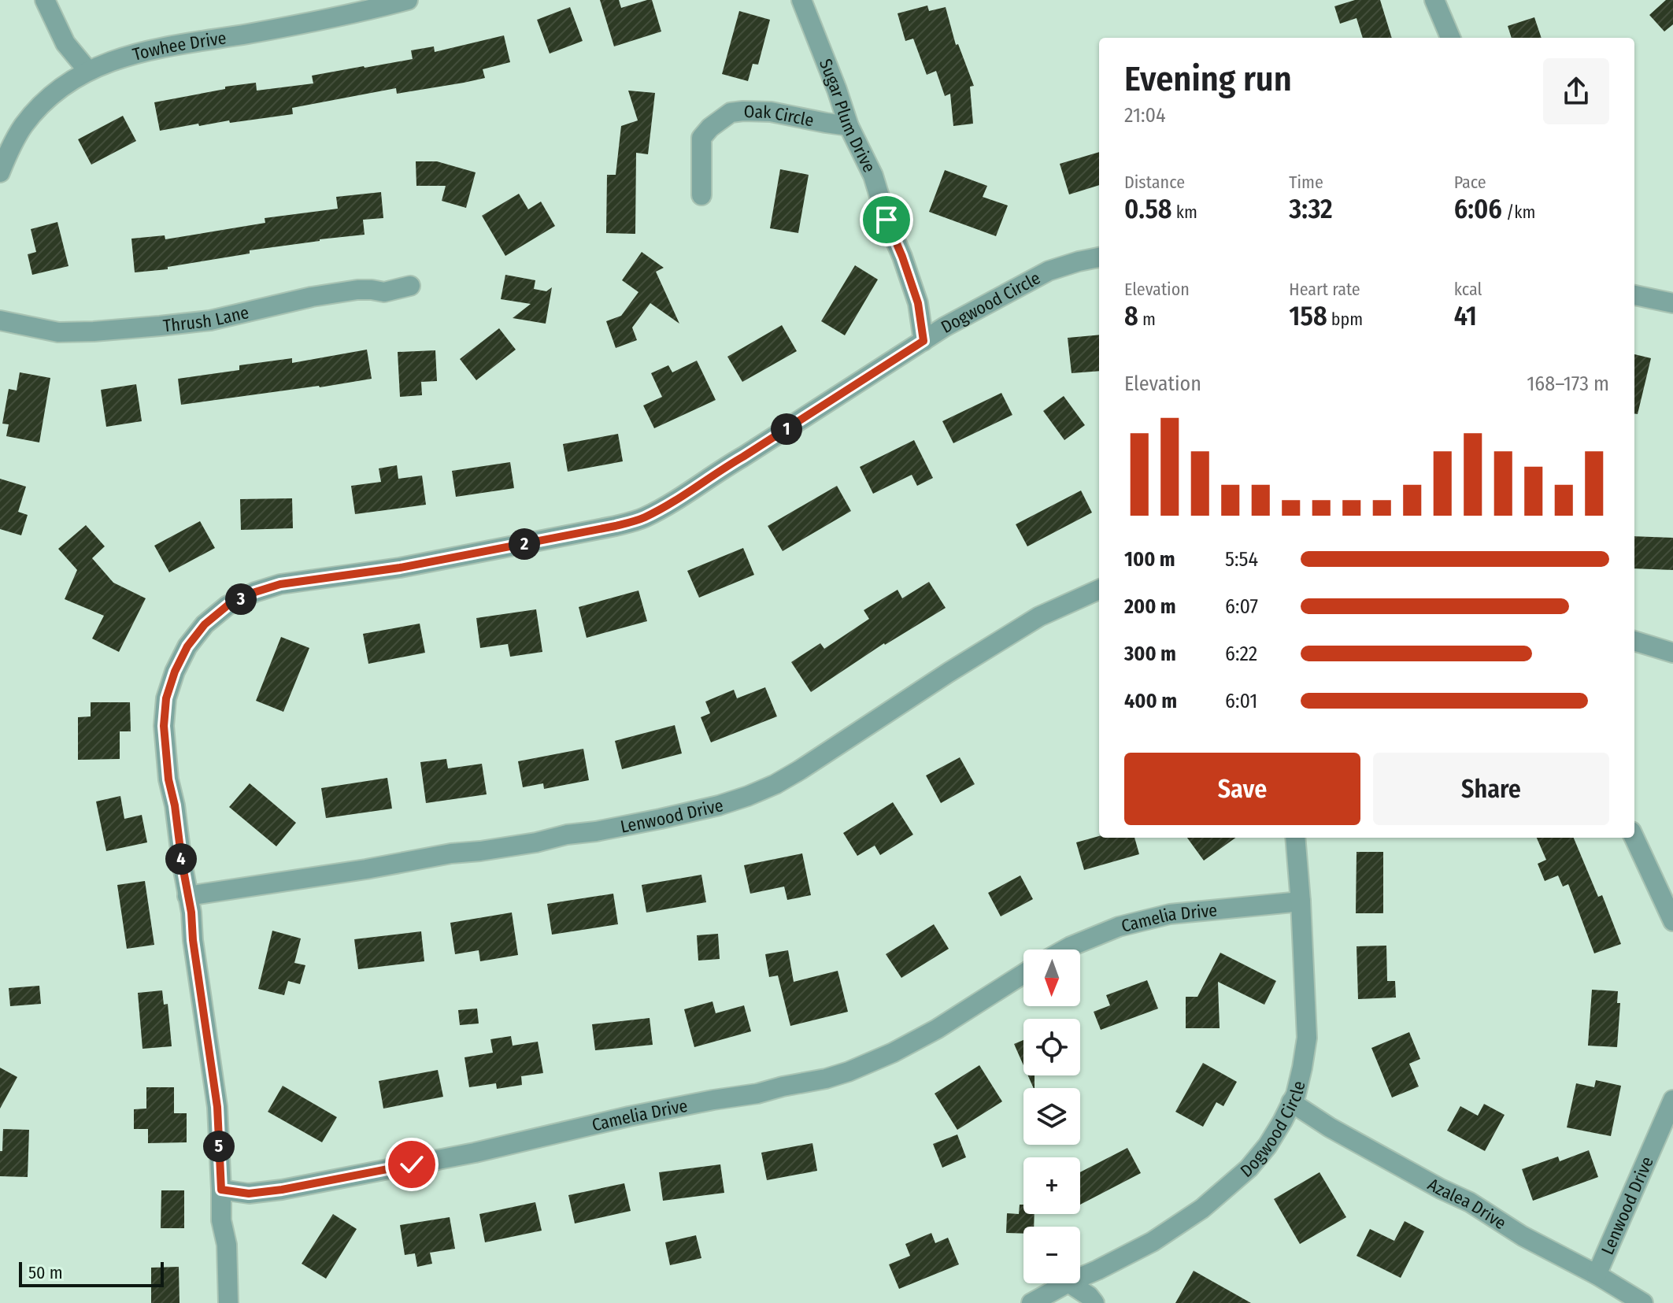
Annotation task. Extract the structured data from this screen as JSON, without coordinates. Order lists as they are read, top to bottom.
{
  "streets": {
    "street": [
      "Towhee Drive",
      "Sugar Plum Drive",
      "Oak Circle",
      "Dogwood Circle",
      "Thrush Lane",
      "Lenwood Drive",
      "Camelia Drive",
      "Azalea Drive"
    ]
  },
  "crossings": [
    ["Sugar Plum Drive", "Oak Circle"],
    ["Sugar Plum Drive", "Dogwood Circle"],
    ["Dogwood Circle", "Lenwood Drive"],
    ["Dogwood Circle", "Camelia Drive"],
    ["Dogwood Circle", "Azalea Drive"],
    ["Lenwood Drive", "Azalea Drive"]
  ],
  "scale_bar": "50 m",
  "north": "bottom",
  "page": {
    "heading": ["Evening run", "21:04"],
    "stats": [
      ["Distance", "0.58 km"],
      ["Time", "3:32"],
      ["Pace", "6:06 /km"],
      ["Elevation", "8 m"],
      ["Heart rate", "158 bpm"],
      ["kcal", "41"]
    ],
    "chart": ["Elevation", "168–173 m"],
    "pins": [
      "1",
      "2",
      "3",
      "4",
      "5"
    ],
    "list": [
      {
        "name": "100 m",
        "note": "5:54"
      },
      {
        "name": "200 m",
        "note": "6:07"
      },
      {
        "name": "300 m",
        "note": "6:22"
      },
      {
        "name": "400 m",
        "note": "6:01"
      }
    ],
    "buttons": ["Save", "Share"],
    "map_buttons": ["+", "−"],
    "scale": "50 m"
  }
}
